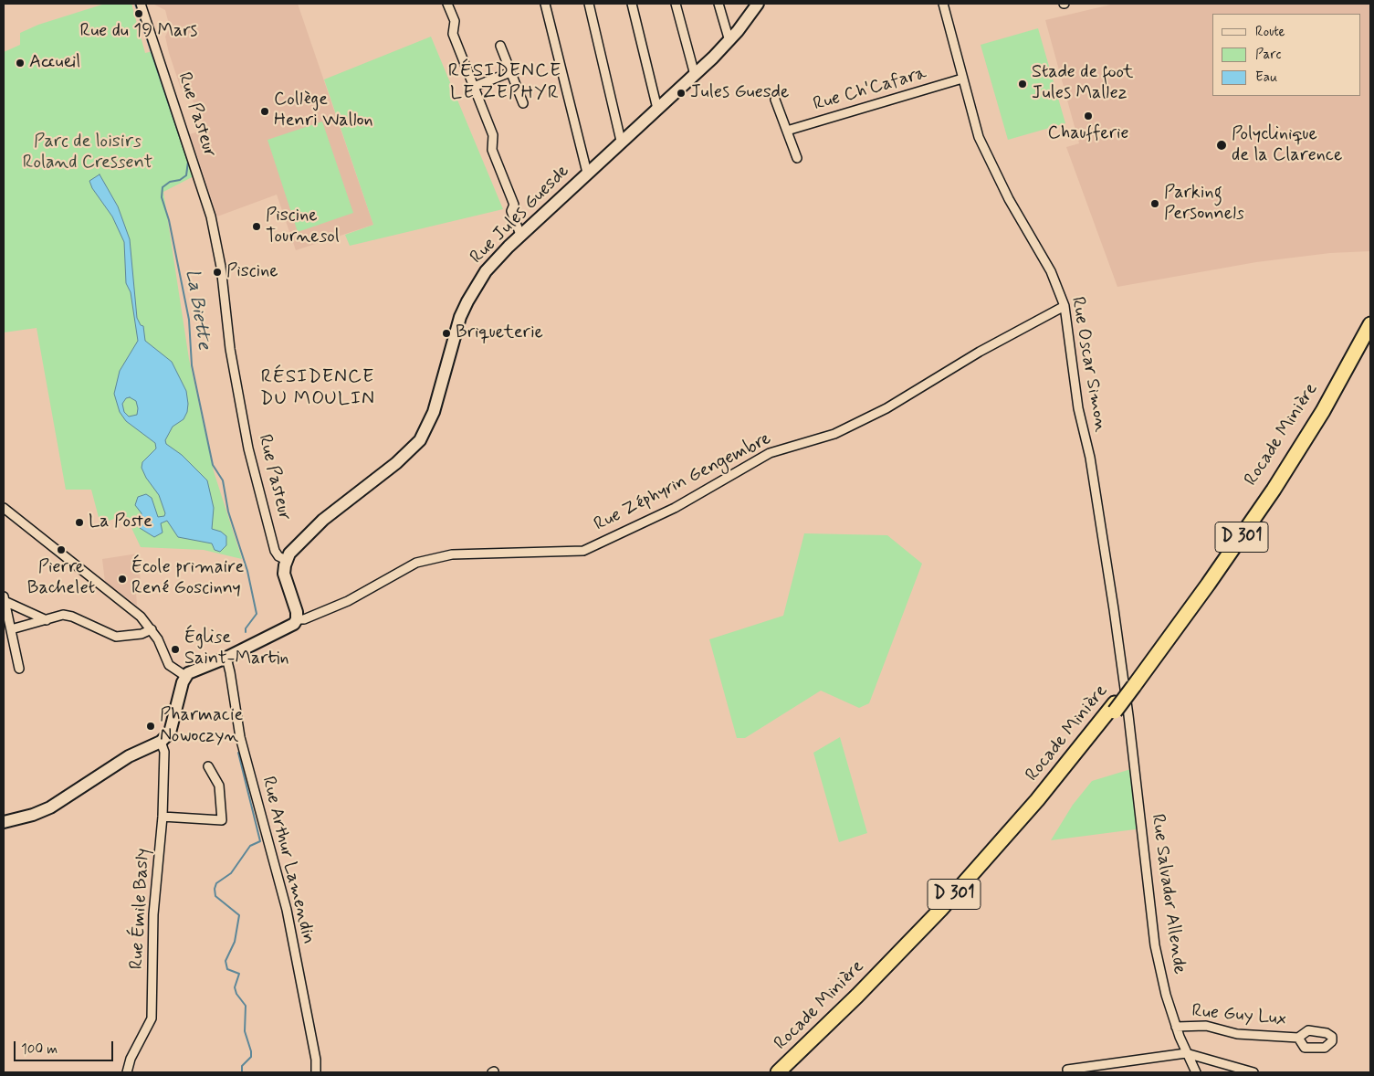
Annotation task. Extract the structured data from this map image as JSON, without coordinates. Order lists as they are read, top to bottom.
{
  "streets": {
    "highway": ["Rocade Minière", "D 301"],
    "main road": ["Rue Jules Guesde"],
    "street": [
      "Rue Ch'Cafara",
      "Rue Pasteur",
      "Rue Oscar Simon",
      "Rue Zéphyrin Gengembre",
      "Rue Arthur Lamendin",
      "Rue Salvador Allende",
      "Rue Émile Basly",
      "Rue Guy Lux"
    ]
  },
  "crossings": [
    ["Rue Ch'Cafara", "Rue Oscar Simon"],
    ["Rue Pasteur", "Rue Jules Guesde"],
    ["Rue Oscar Simon", "Rue Zéphyrin Gengembre"],
    ["Rue Oscar Simon", "Rue Salvador Allende"],
    ["Rue Salvador Allende", "Rue Guy Lux"]
  ],
  "districts": ["RÉSIDENCE LE ZEPHYR", "RÉSIDENCE DU MOULIN"],
  "water": ["La Biette"],
  "parks": ["Parc de loisirs Roland Cressent"],
  "places": [
    "Rue du 19 Mars",
    "Accueil",
    "Stade de foot Jules Mallez",
    "Jules Guesde",
    "Collège Henri Wallon",
    "Chaufferie",
    "Polyclinique de la Clarence",
    "Parking Personnels",
    "Piscine Tournesol",
    "Piscine",
    "Briqueterie",
    "La Poste",
    "Pierre Bachelet",
    "École primaire René Goscinny",
    "Église Saint-Martin",
    "Pharmacie Nowoczyn"
  ],
  "legend": ["Route", "Parc", "Eau"],
  "scale_bar": "100 m"
}
